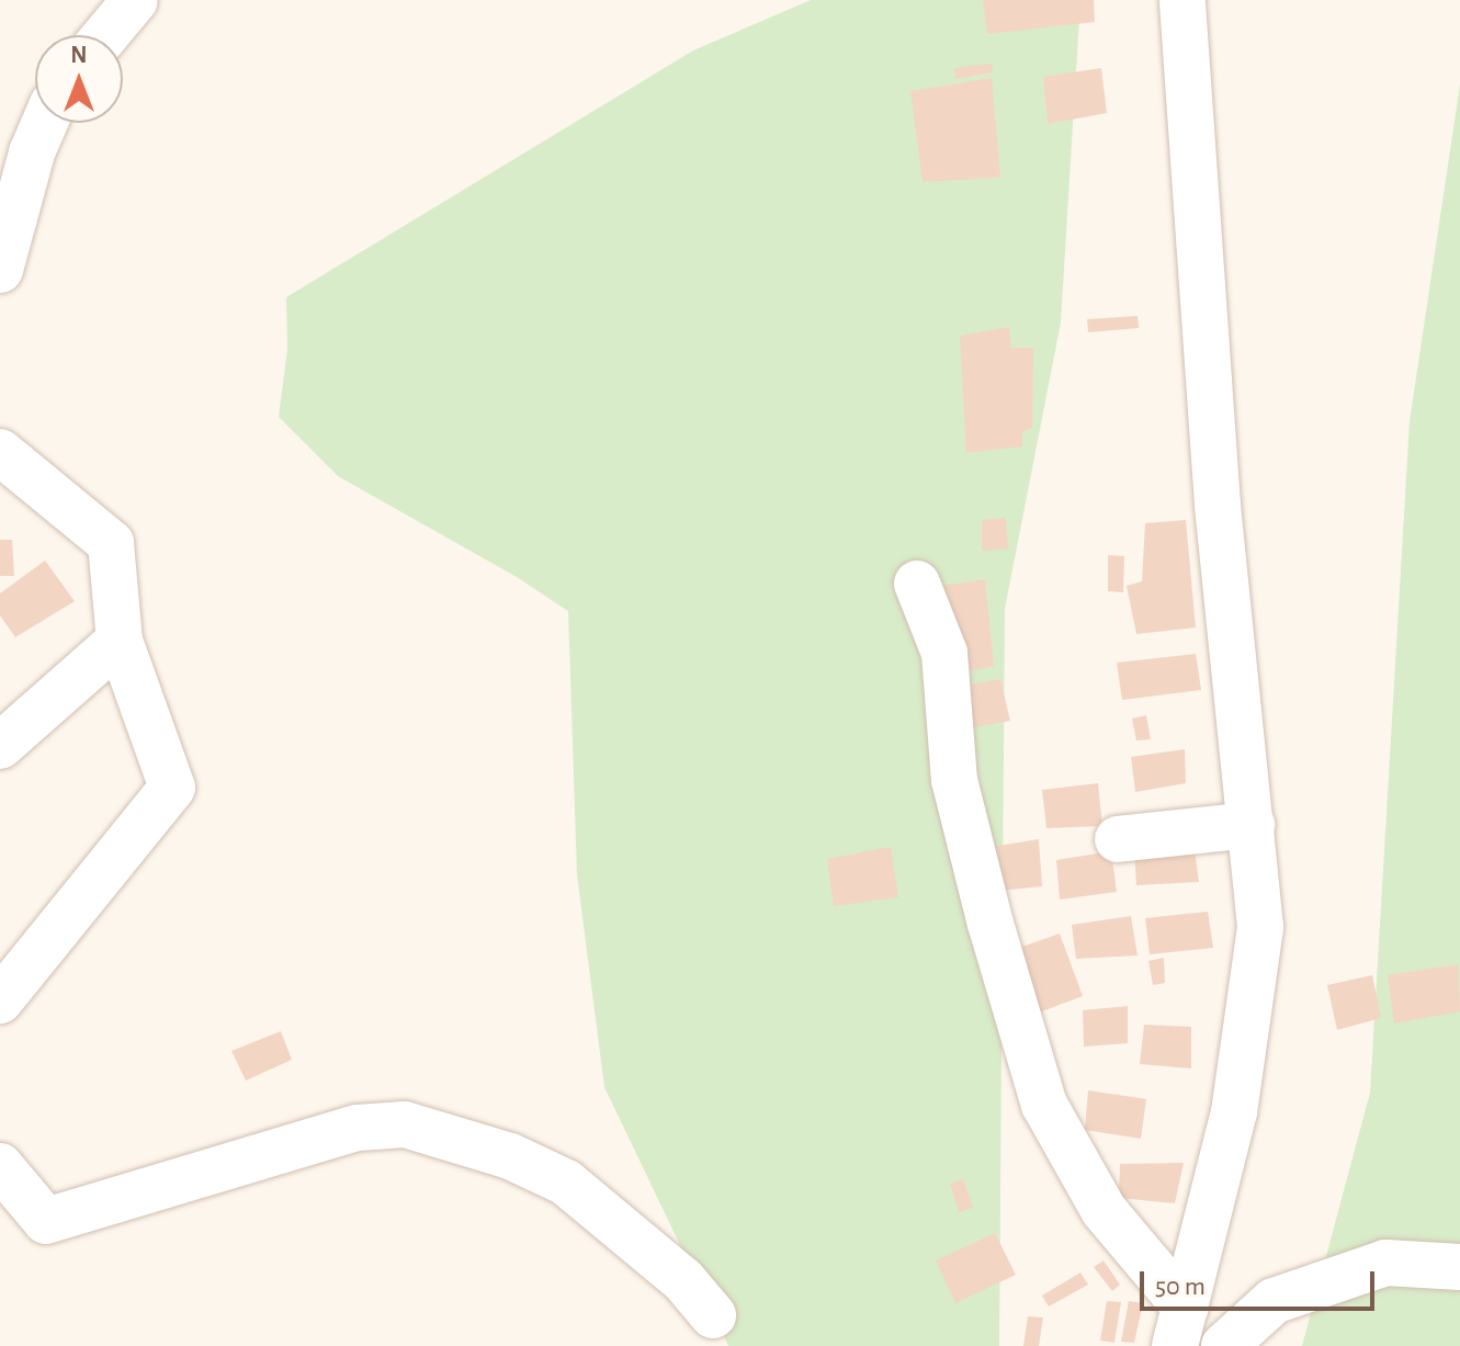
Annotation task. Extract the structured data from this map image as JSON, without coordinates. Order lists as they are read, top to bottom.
{
  "scale_bar": "50 m",
  "north": "top"
}
